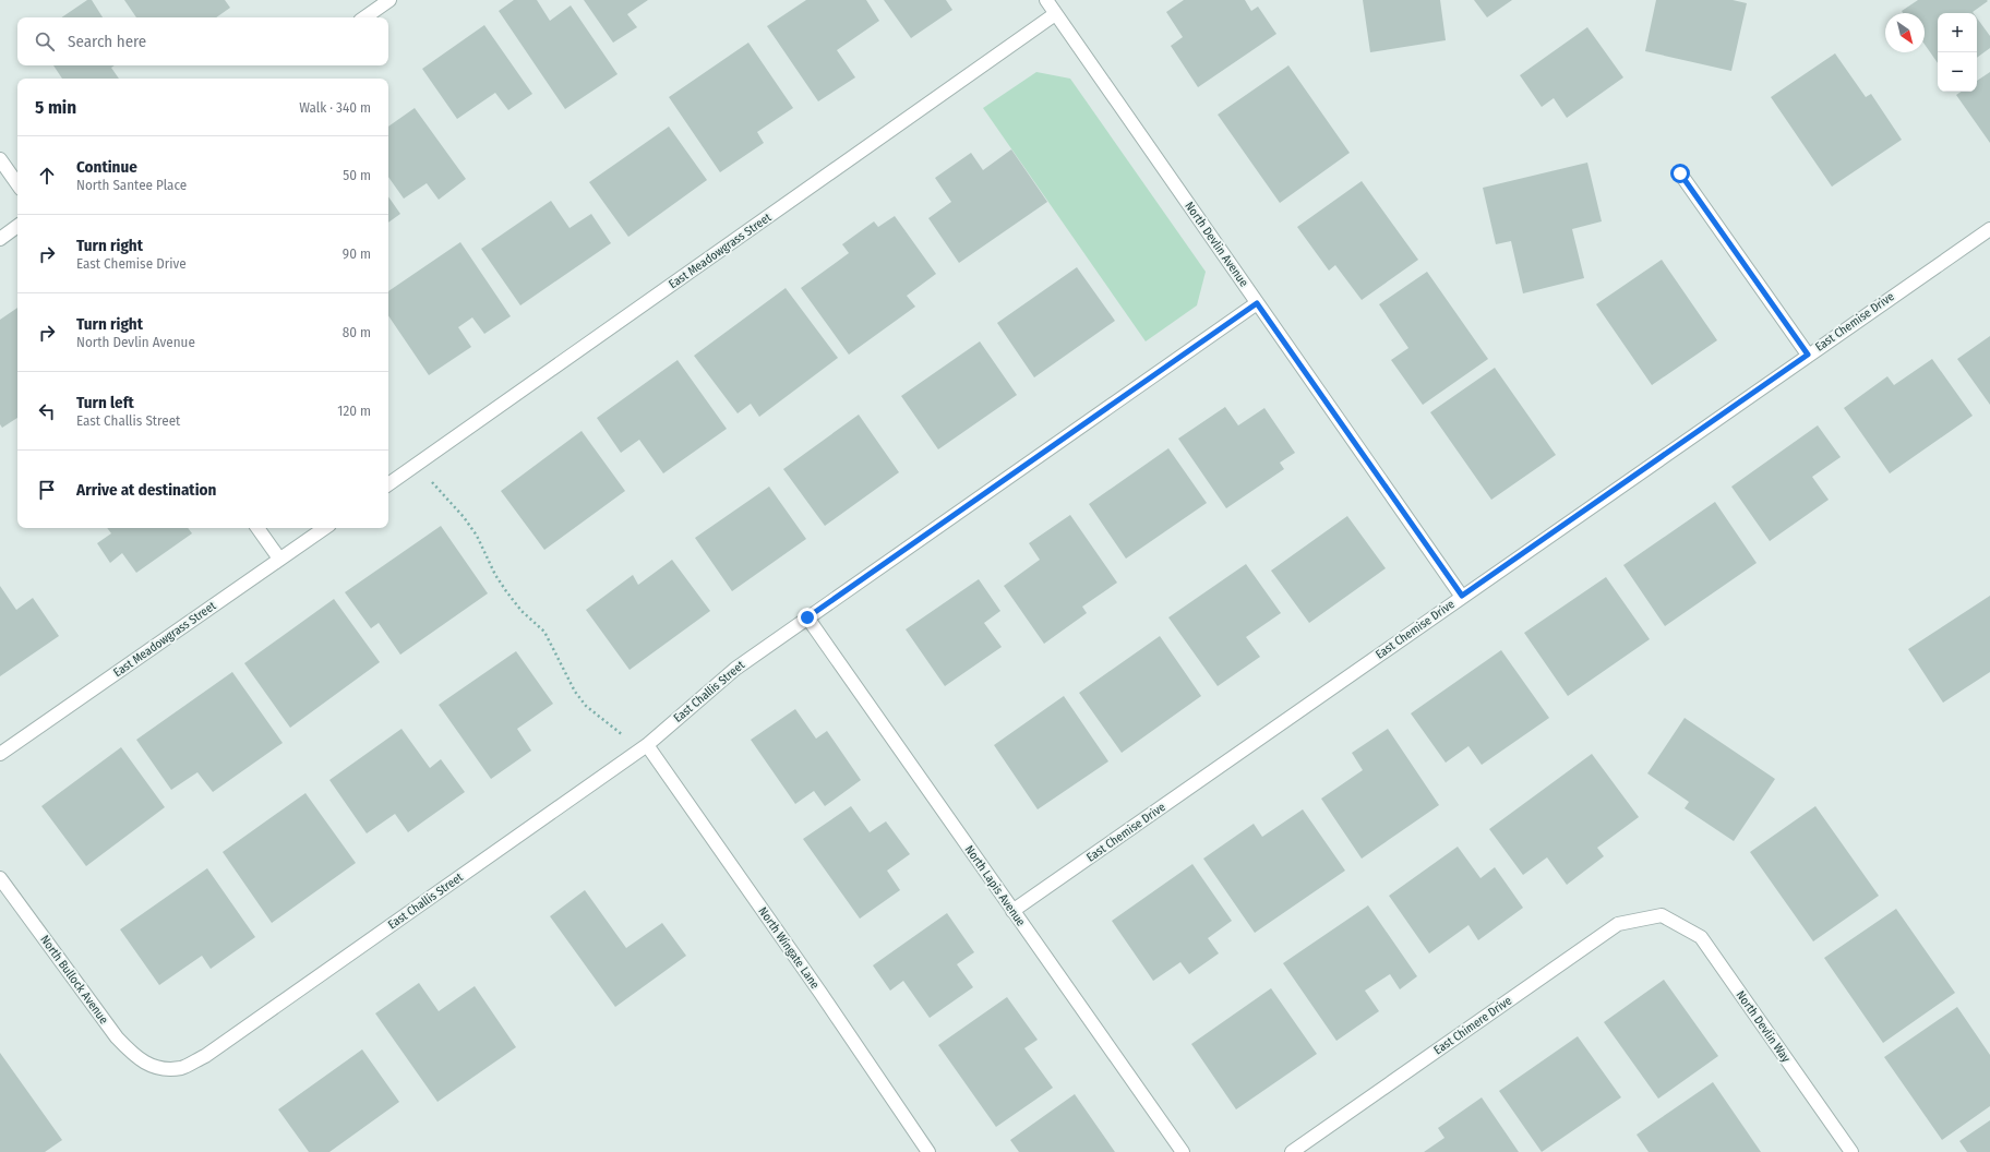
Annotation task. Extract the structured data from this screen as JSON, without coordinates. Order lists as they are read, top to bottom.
{
  "streets": {
    "street": [
      "North Devlin Avenue",
      "East Meadowgrass Street",
      "East Chemise Drive",
      "East Challis Street",
      "North Lapis Avenue",
      "North Wingate Lane",
      "North Bullock Avenue",
      "East Chimere Drive",
      "North Devlin Way"
    ]
  },
  "crossings": [
    ["North Devlin Avenue", "East Meadowgrass Street"],
    ["North Devlin Avenue", "East Chemise Drive"],
    ["North Devlin Avenue", "East Challis Street"],
    ["East Chemise Drive", "North Lapis Avenue"],
    ["East Challis Street", "North Lapis Avenue"],
    ["East Challis Street", "North Wingate Lane"],
    ["East Challis Street", "North Bullock Avenue"],
    ["East Chimere Drive", "North Devlin Way"]
  ],
  "north": "bottom right",
  "page": {
    "map_buttons": ["+", "−"],
    "search": "Search here",
    "heading": ["5 min", "Walk · 340 m"],
    "list": [
      ["Continue", "North Santee Place", "50 m"],
      ["Turn right", "East Chemise Drive", "90 m"],
      ["Turn right", "North Devlin Avenue", "80 m"],
      ["Turn left", "East Challis Street", "120 m"],
      "Arrive at destination"
    ]
  }
}
